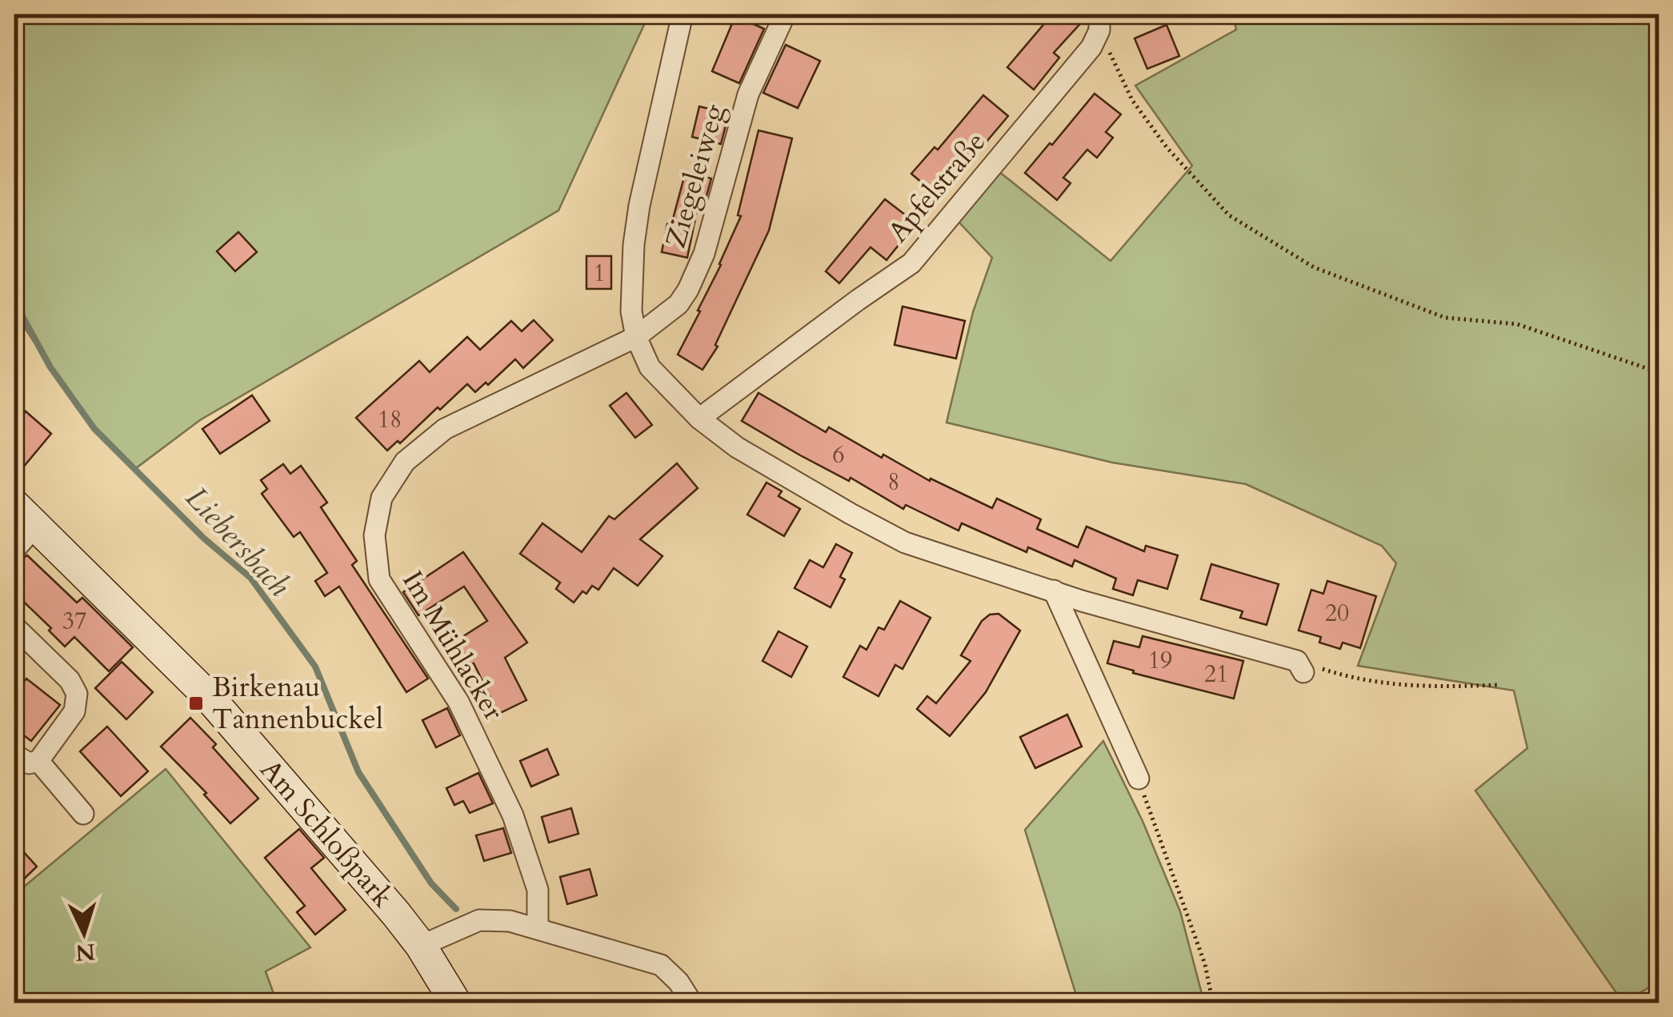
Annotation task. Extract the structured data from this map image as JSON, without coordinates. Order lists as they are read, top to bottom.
{
  "streets": {
    "street": [
      "Ziegeleiweg",
      "Apfelstraße",
      "Im Mühlacker",
      "Am Schloßpark"
    ]
  },
  "crossings": [
    ["Ziegeleiweg", "Im Mühlacker"]
  ],
  "water": ["Liebersbach"],
  "places": {
    "transit": ["Birkenau Tannenbuckel"]
  },
  "house_numbers": [
    "1",
    "18",
    "6",
    "8",
    "20",
    "37",
    "19",
    "21"
  ],
  "north": "bottom"
}
